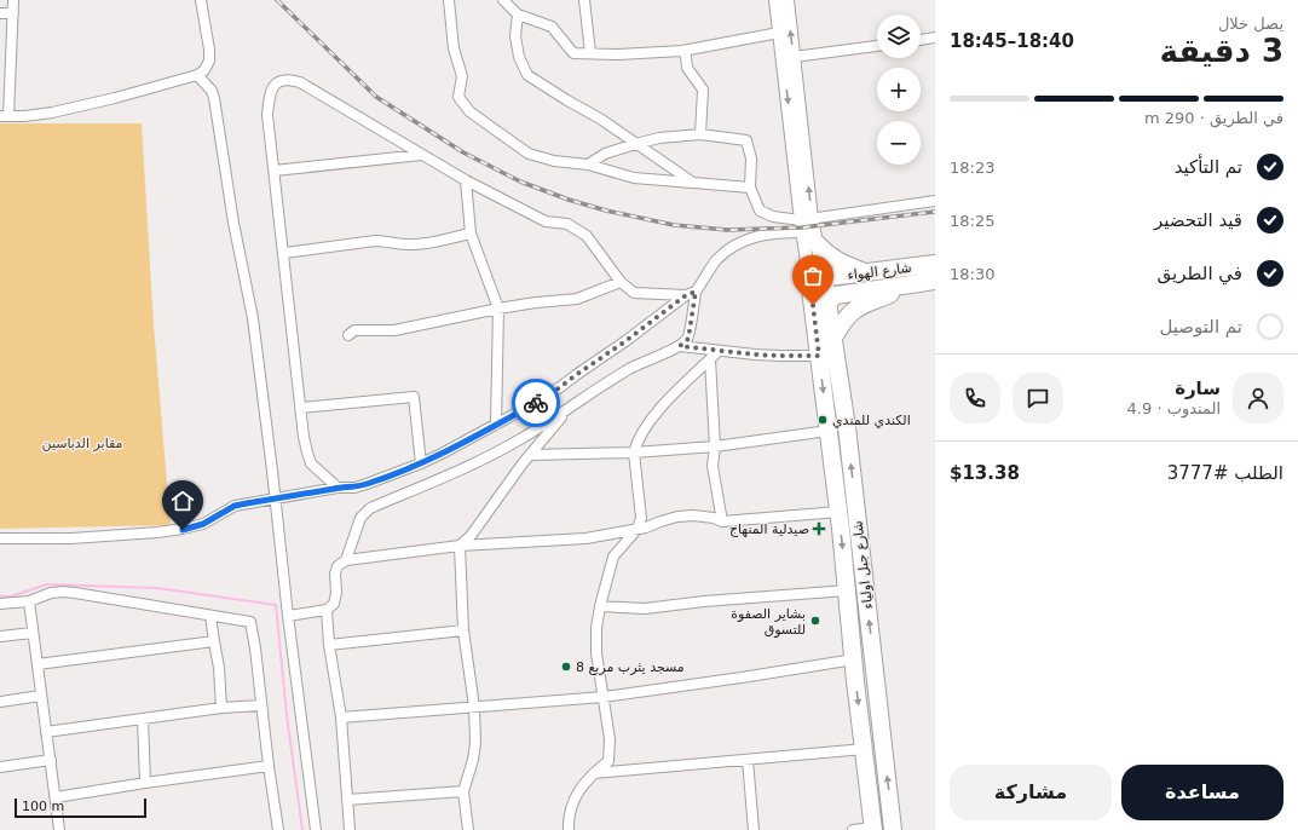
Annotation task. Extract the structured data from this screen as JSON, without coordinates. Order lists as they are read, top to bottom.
{
  "streets": {
    "highway": ["شارع الهواء", "شارع جبل اولياء"]
  },
  "crossings": [
    ["شارع الهواء", "شارع جبل اولياء"]
  ],
  "parks": ["مقابر الدباسين"],
  "places": {
    "other": ["الكندي للمندي", "بشاير الصفوة للتسوق", "مسجد يثرب مربع 8"],
    "health": ["صيدلية المنهاج"]
  },
  "scale_bar": "100 m",
  "page": {
    "heading": ["3 دقيقة", "يصل خلال", "18:40–18:45"],
    "panel": [
      "سارة",
      "المندوب · 4.9",
      "الطلب #3777",
      "$13.38"
    ],
    "map_buttons": ["+", "−"],
    "bar": "في الطريق · 290 m",
    "list": [
      ["تم التأكيد", "18:23"],
      ["قيد التحضير", "18:25"],
      ["في الطريق", "18:30"],
      "تم التوصيل"
    ],
    "buttons": ["مساعدة", "مشاركة"],
    "scale": "100 m"
  }
}
